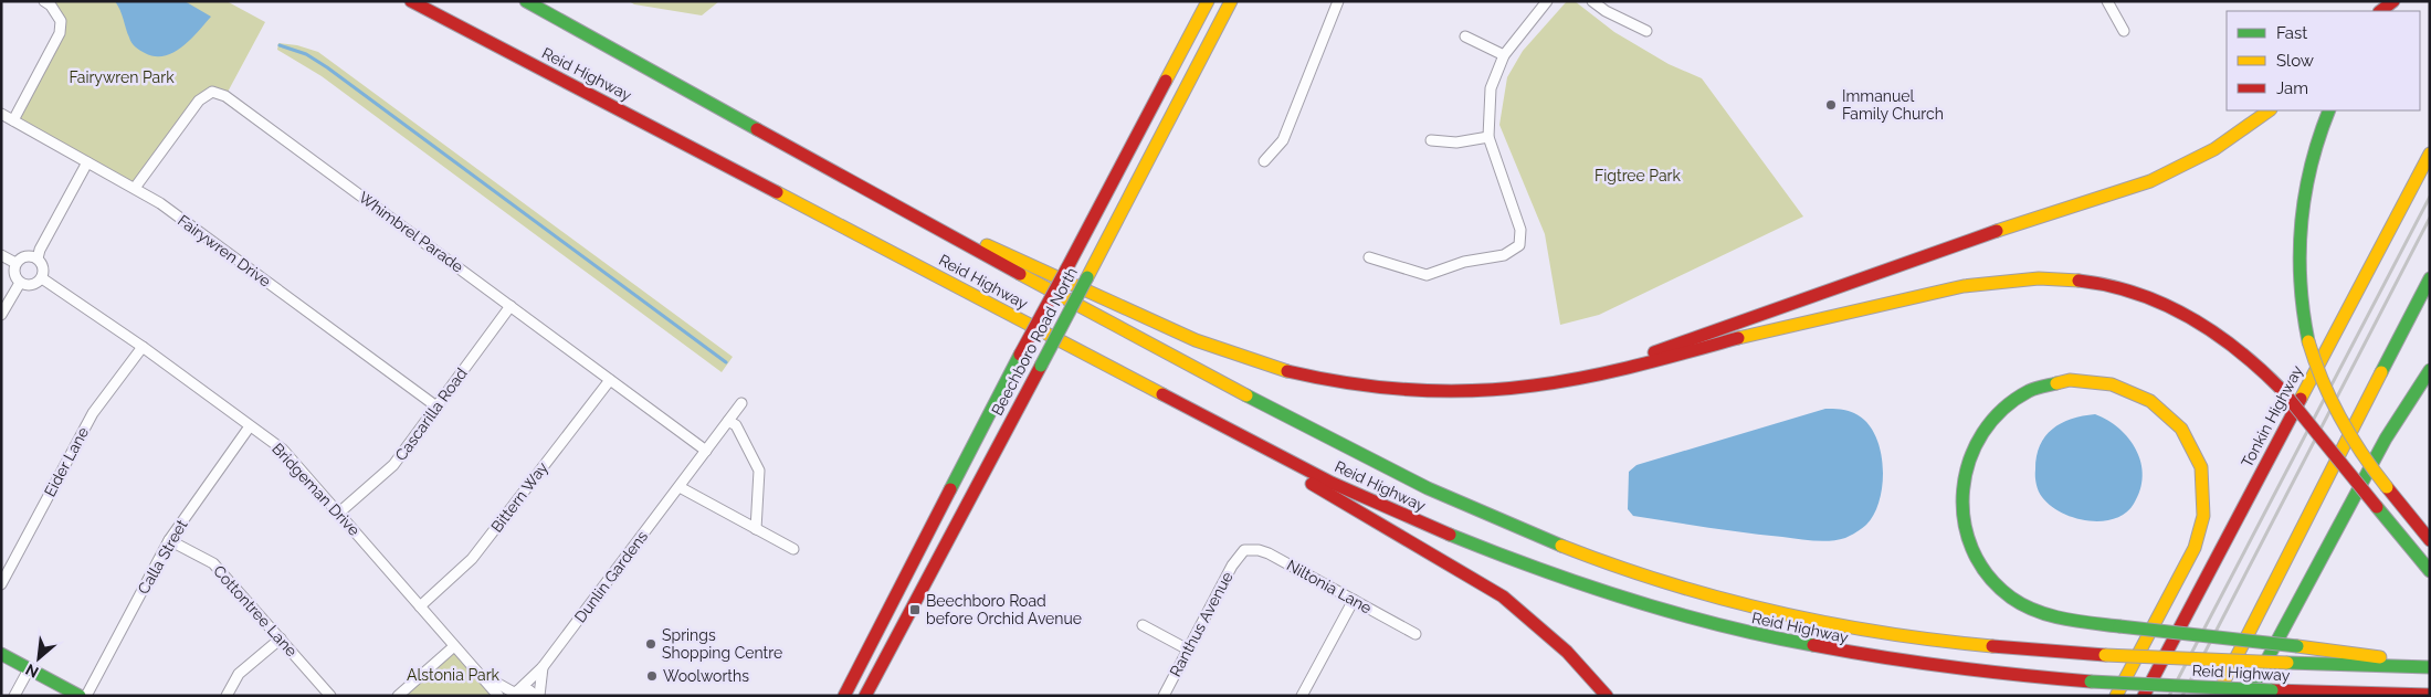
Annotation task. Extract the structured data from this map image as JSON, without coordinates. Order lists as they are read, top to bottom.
{
  "streets": {
    "main road": ["Reid Highway", "Beechboro Road North", "Tonkin Highway"],
    "street": [
      "Whimbrel Parade",
      "Fairywren Drive",
      "Cascarilla Road",
      "Eider Lane",
      "Bridgeman Drive",
      "Bittern Way",
      "Calla Street",
      "Dunlin Gardens",
      "Niltonia Lane",
      "Cottontree Lane",
      "Ranthus Avenue"
    ]
  },
  "crossings": [
    ["Whimbrel Parade", "Fairywren Drive"],
    ["Whimbrel Parade", "Cascarilla Road"],
    ["Whimbrel Parade", "Bittern Way"],
    ["Whimbrel Parade", "Dunlin Gardens"],
    ["Fairywren Drive", "Cascarilla Road"],
    ["Cascarilla Road", "Bridgeman Drive"],
    ["Eider Lane", "Bridgeman Drive"],
    ["Bridgeman Drive", "Bittern Way"],
    ["Bridgeman Drive", "Calla Street"],
    ["Bridgeman Drive", "Dunlin Gardens"],
    ["Calla Street", "Cottontree Lane"],
    ["Niltonia Lane", "Ranthus Avenue"]
  ],
  "parks": ["Fairywren Park", "Figtree Park", "Alstonia Park"],
  "places": {
    "other": ["Immanuel Family Church", "Springs Shopping Centre", "Woolworths"],
    "transit": ["Beechboro Road before Orchid Avenue"]
  },
  "legend": ["Fast", "Slow", "Jam"],
  "north": "bottom left"
}
